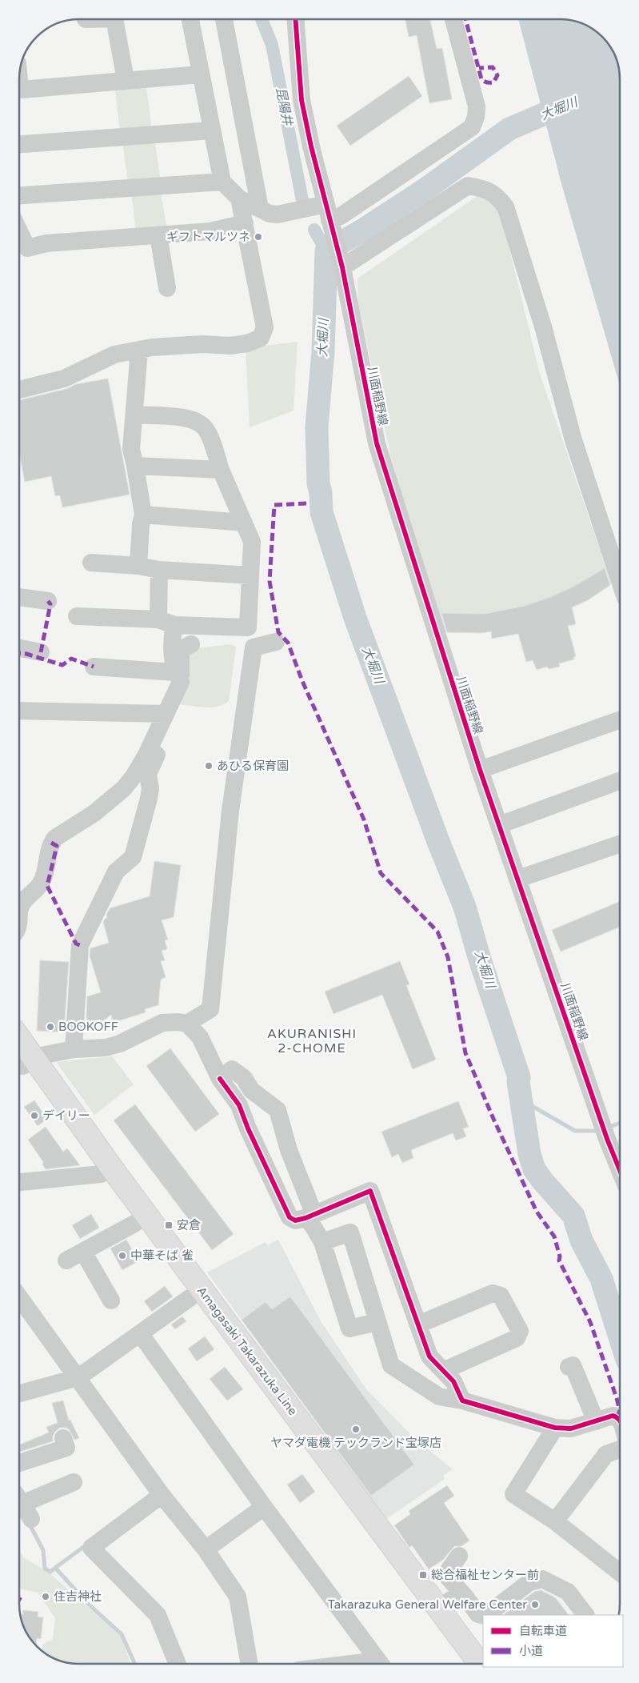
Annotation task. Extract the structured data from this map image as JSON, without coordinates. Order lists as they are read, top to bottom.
{
  "streets": {
    "main road": ["Amagasaki Takarazuka Line"],
    "street": ["川面稲野線"]
  },
  "districts": ["AKURANISHI 2-CHOME"],
  "water": ["昆陽井", "大堀川"],
  "places": {
    "other": [
      "ギフトマルツネ",
      "あひる保育園",
      "BOOKOFF",
      "デイリー",
      "中華そば 雀",
      "ヤマダ電機 テックランド宝塚店",
      "住吉神社",
      "Takarazuka General Welfare Center"
    ],
    "transit": ["安倉", "総合福祉センター前"]
  },
  "legend": ["自転車道", "小道"]
}
